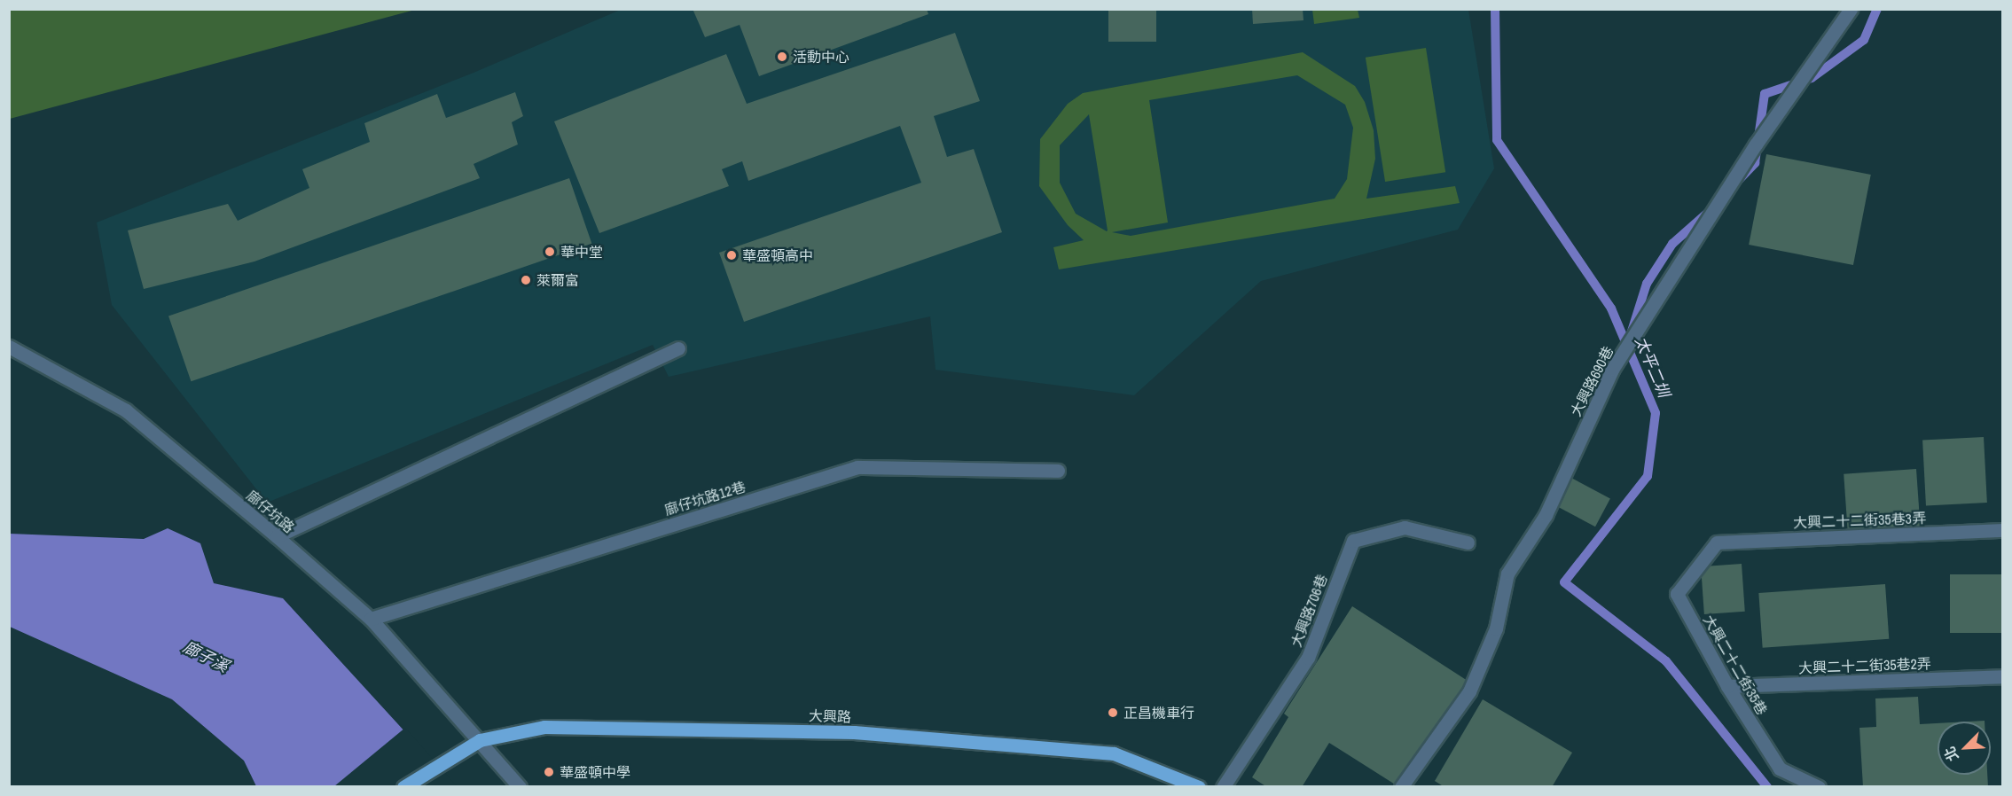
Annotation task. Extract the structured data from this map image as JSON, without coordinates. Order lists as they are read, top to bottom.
{
  "streets": {
    "main road": ["大興路"],
    "street": [
      "大興路690巷",
      "廍仔坑路12巷",
      "廍仔坑路",
      "大興二十二街35巷3弄",
      "大興路706巷",
      "大興二十二街35巷",
      "大興二十二街35巷2弄"
    ]
  },
  "crossings": [
    ["廍仔坑路12巷", "廍仔坑路"],
    ["廍仔坑路", "大興路"],
    ["大興二十二街35巷3弄", "大興二十二街35巷"],
    ["大興二十二街35巷", "大興二十二街35巷2弄"]
  ],
  "water": ["太平二圳", "廍子溪"],
  "places": [
    "活動中心",
    "華中堂",
    "華盛頓高中",
    "萊爾富",
    "正昌機車行",
    "華盛頓中學"
  ],
  "north": "bottom left"
}
